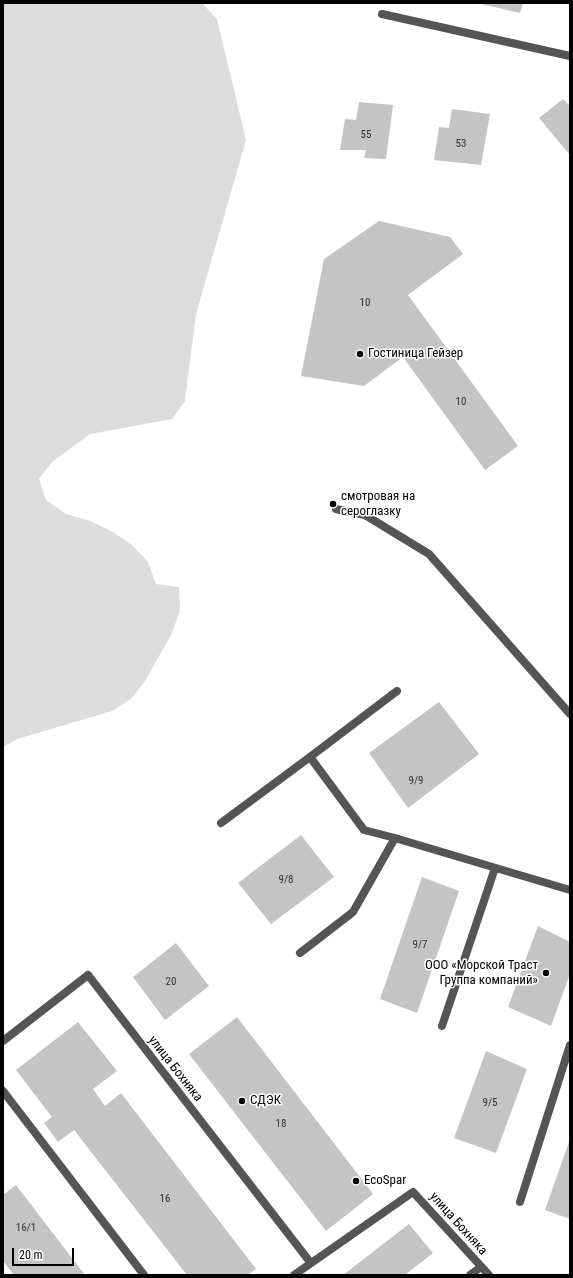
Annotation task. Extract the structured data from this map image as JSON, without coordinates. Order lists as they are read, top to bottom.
{
  "streets": {
    "street": ["улица Бохняка"]
  },
  "places": [
    "Гостиница Гейзер",
    "смотровая на сероглазку",
    "ООО «Морской Траст Группа компаний»",
    "СДЭК",
    "EcoSpar"
  ],
  "house_numbers": [
    "55",
    "53",
    "10",
    "10",
    "9/9",
    "9/8",
    "9/7",
    "20",
    "9/5",
    "18",
    "16",
    "16/1"
  ],
  "scale_bar": "20 m"
}
